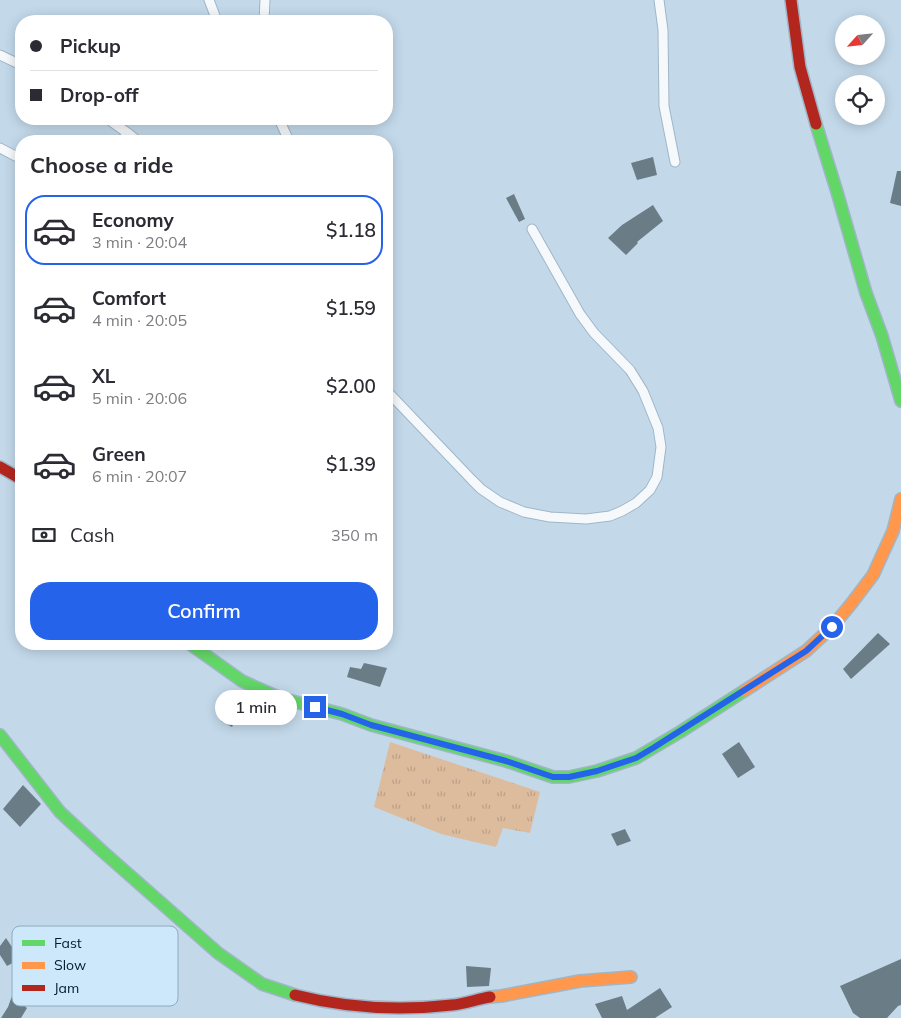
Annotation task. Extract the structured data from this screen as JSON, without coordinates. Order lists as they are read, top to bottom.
{
  "legend": ["Fast", "Slow", "Jam"],
  "north": "bottom left",
  "page": {
    "banner": ["Pickup", "Drop-off"],
    "heading": "Choose a ride",
    "list": [
      {
        "name": "Economy",
        "note": "3 min · 20:04",
        "value": "$1.18"
      },
      {
        "name": "Comfort",
        "note": "4 min · 20:05",
        "value": "$1.59"
      },
      {
        "name": "XL",
        "note": "5 min · 20:06",
        "value": "$2.00"
      },
      {
        "name": "Green",
        "note": "6 min · 20:07",
        "value": "$1.39"
      }
    ],
    "pay": ["Cash", "350 m"],
    "buttons": "Confirm",
    "bubble": "1 min"
  }
}
